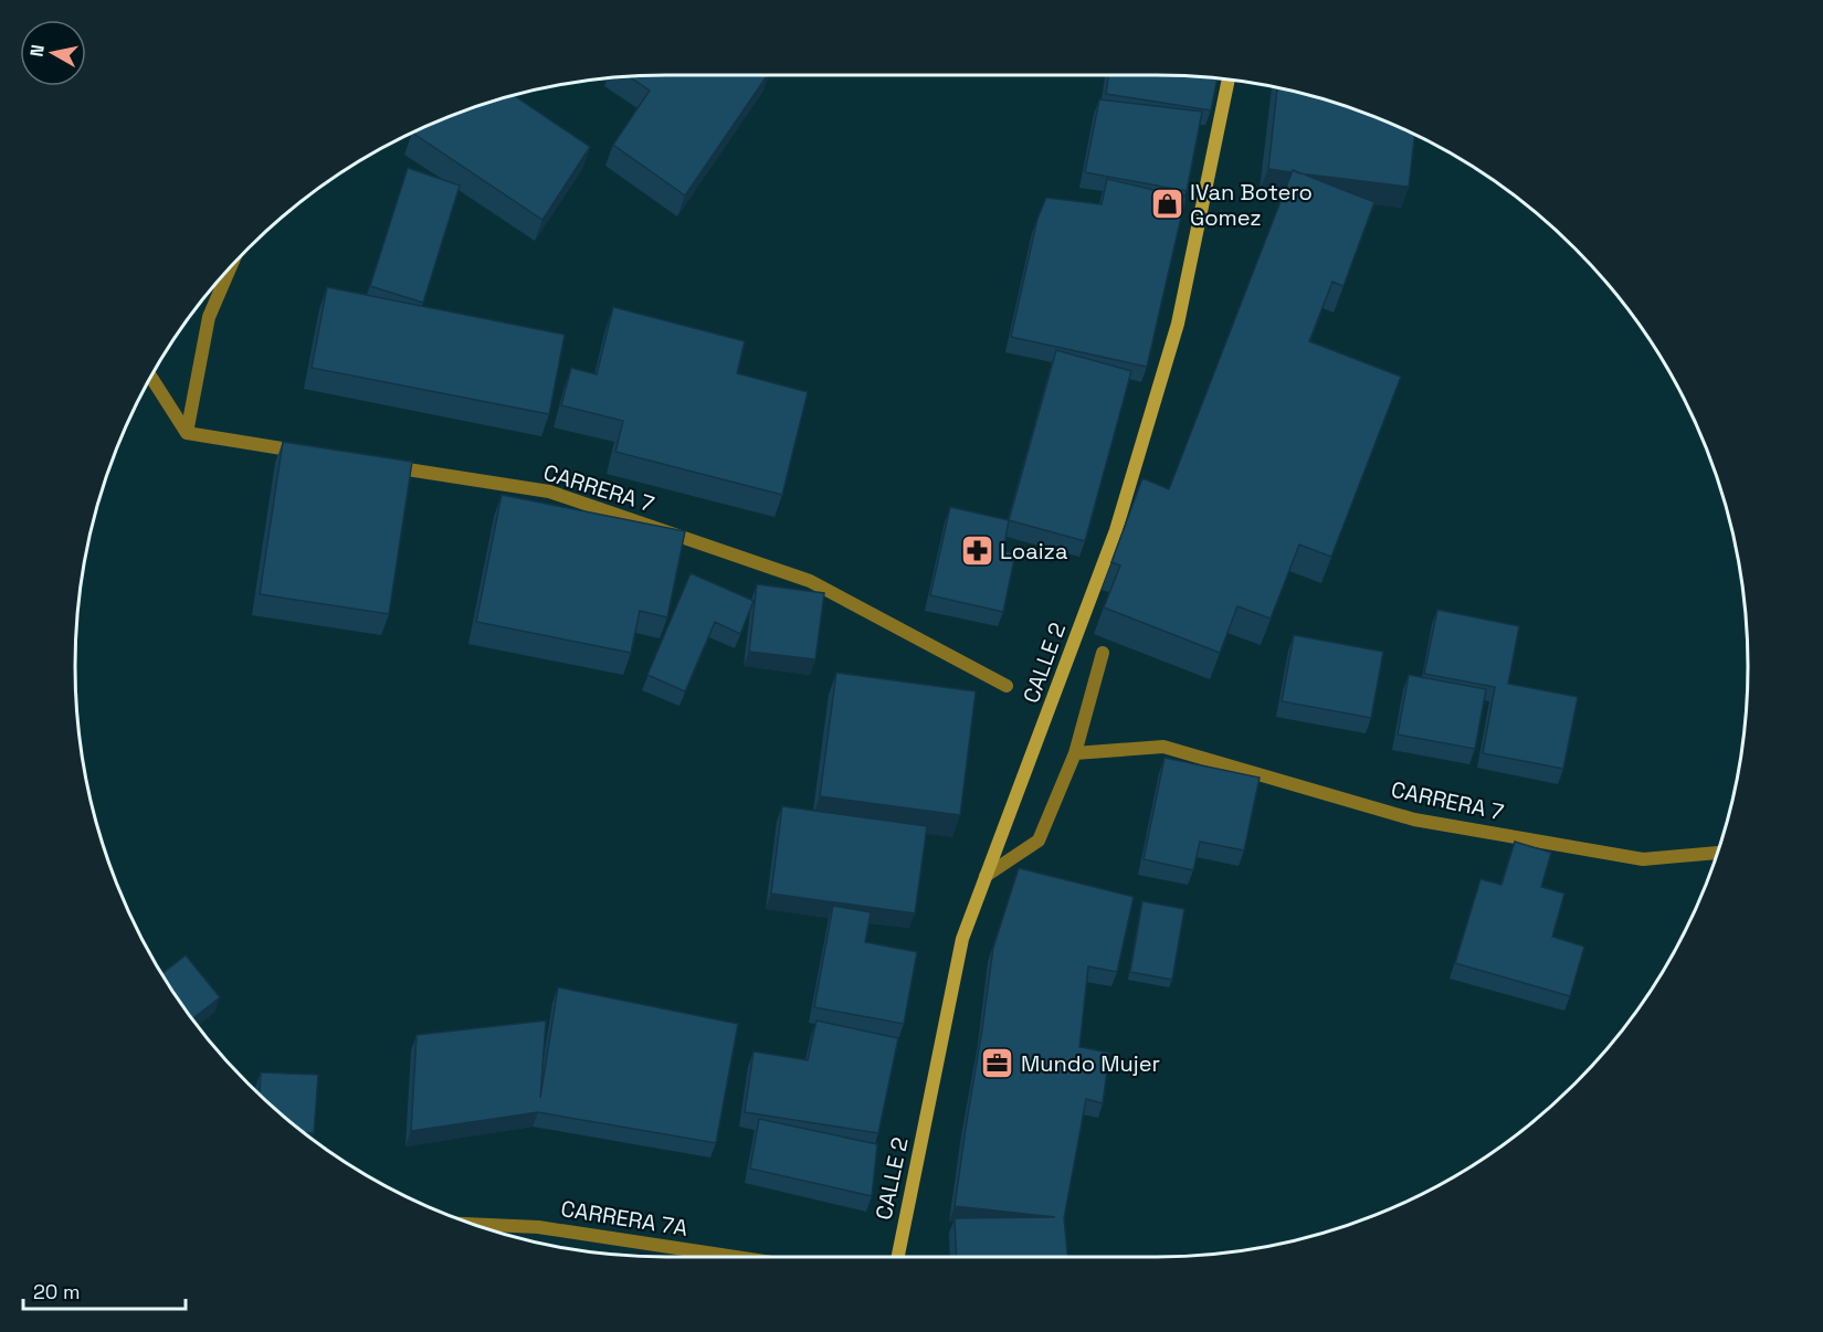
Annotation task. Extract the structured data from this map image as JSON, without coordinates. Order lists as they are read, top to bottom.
{
  "streets": {
    "street": ["CARRERA 7", "CALLE 2", "CARRERA 7A"]
  },
  "places": {
    "shop": ["IVan Botero Gomez"],
    "pharmacy": ["Loaiza"],
    "office": ["Mundo Mujer"]
  },
  "scale_bar": "20 m",
  "north": "left"
}
